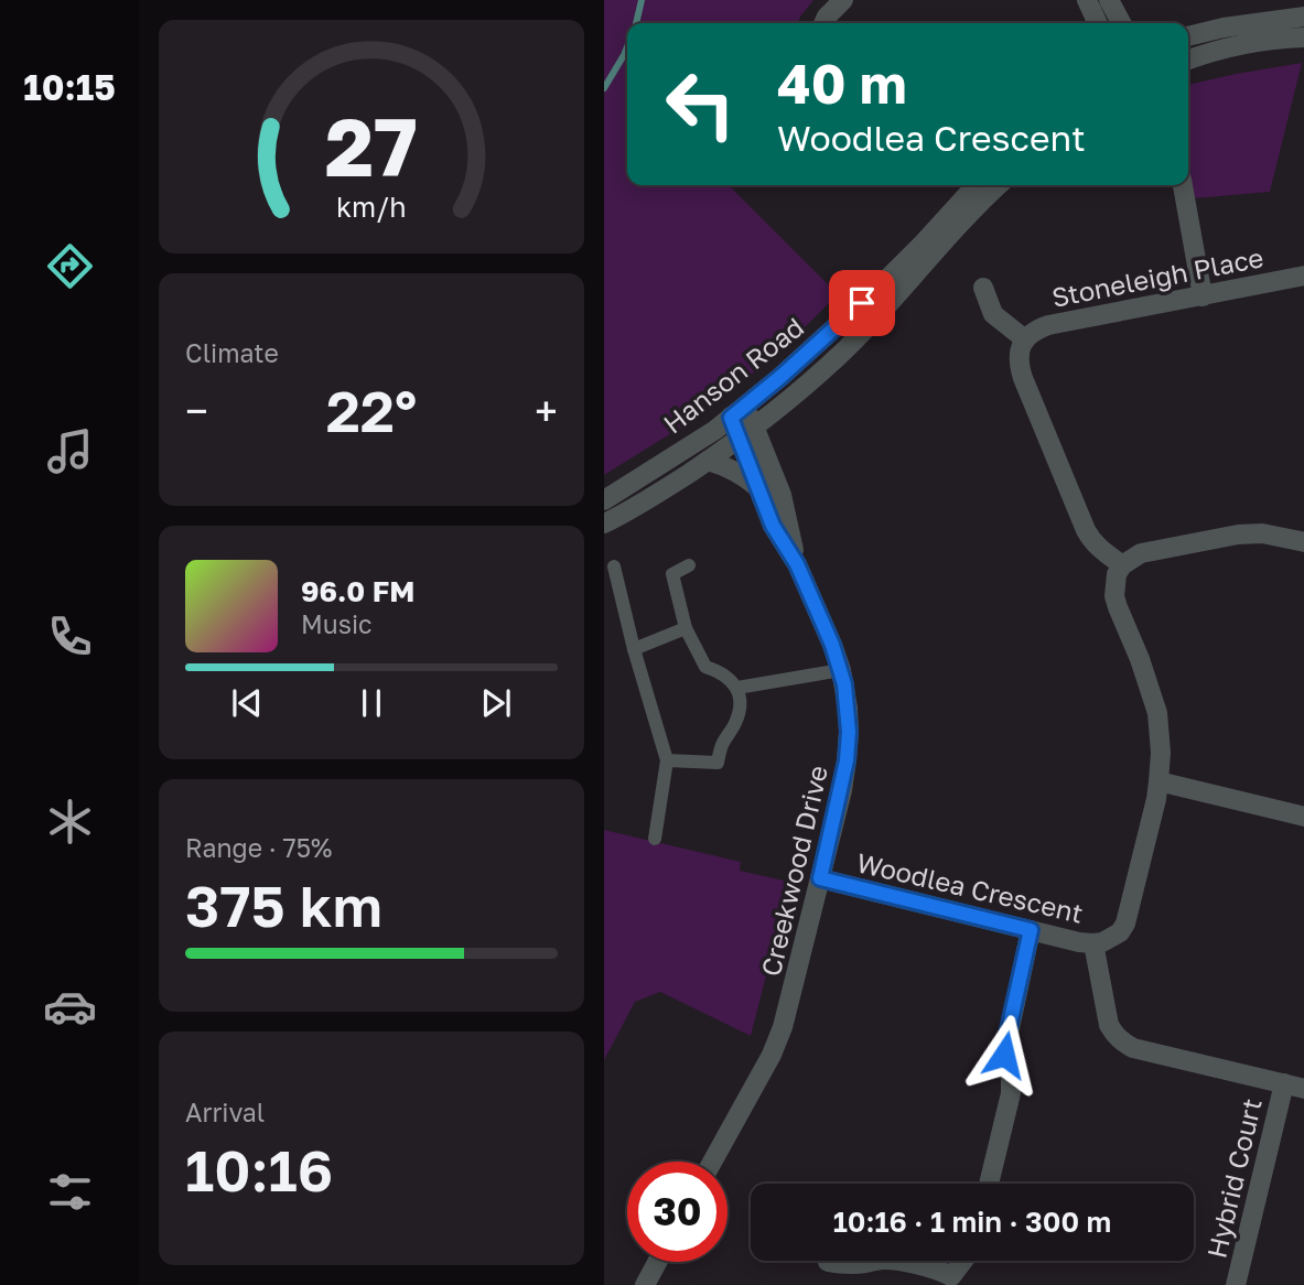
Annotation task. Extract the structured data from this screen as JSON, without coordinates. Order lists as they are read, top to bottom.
{
  "streets": {
    "street": [
      "Stoneleigh Place",
      "Hanson Road",
      "Creekwood Drive",
      "Woodlea Crescent",
      "Hybrid Court"
    ]
  },
  "crossings": [
    ["Hanson Road", "Creekwood Drive"],
    ["Creekwood Drive", "Woodlea Crescent"],
    ["Woodlea Crescent", "Hybrid Court"]
  ],
  "page": {
    "tabs": "10:15",
    "turn": ["40 m", "Woodlea Crescent"],
    "tile": [
      "Climate",
      ["Range · 75%", "375 km"],
      ["Arrival", "10:16"]
    ],
    "heat": ["−", "22°", "+"],
    "song": ["96.0 FM", "Music"],
    "limit": "30",
    "trip": "10:16 · 1 min · 300 m",
    "gauge": ["27", "km/h"]
  }
}
